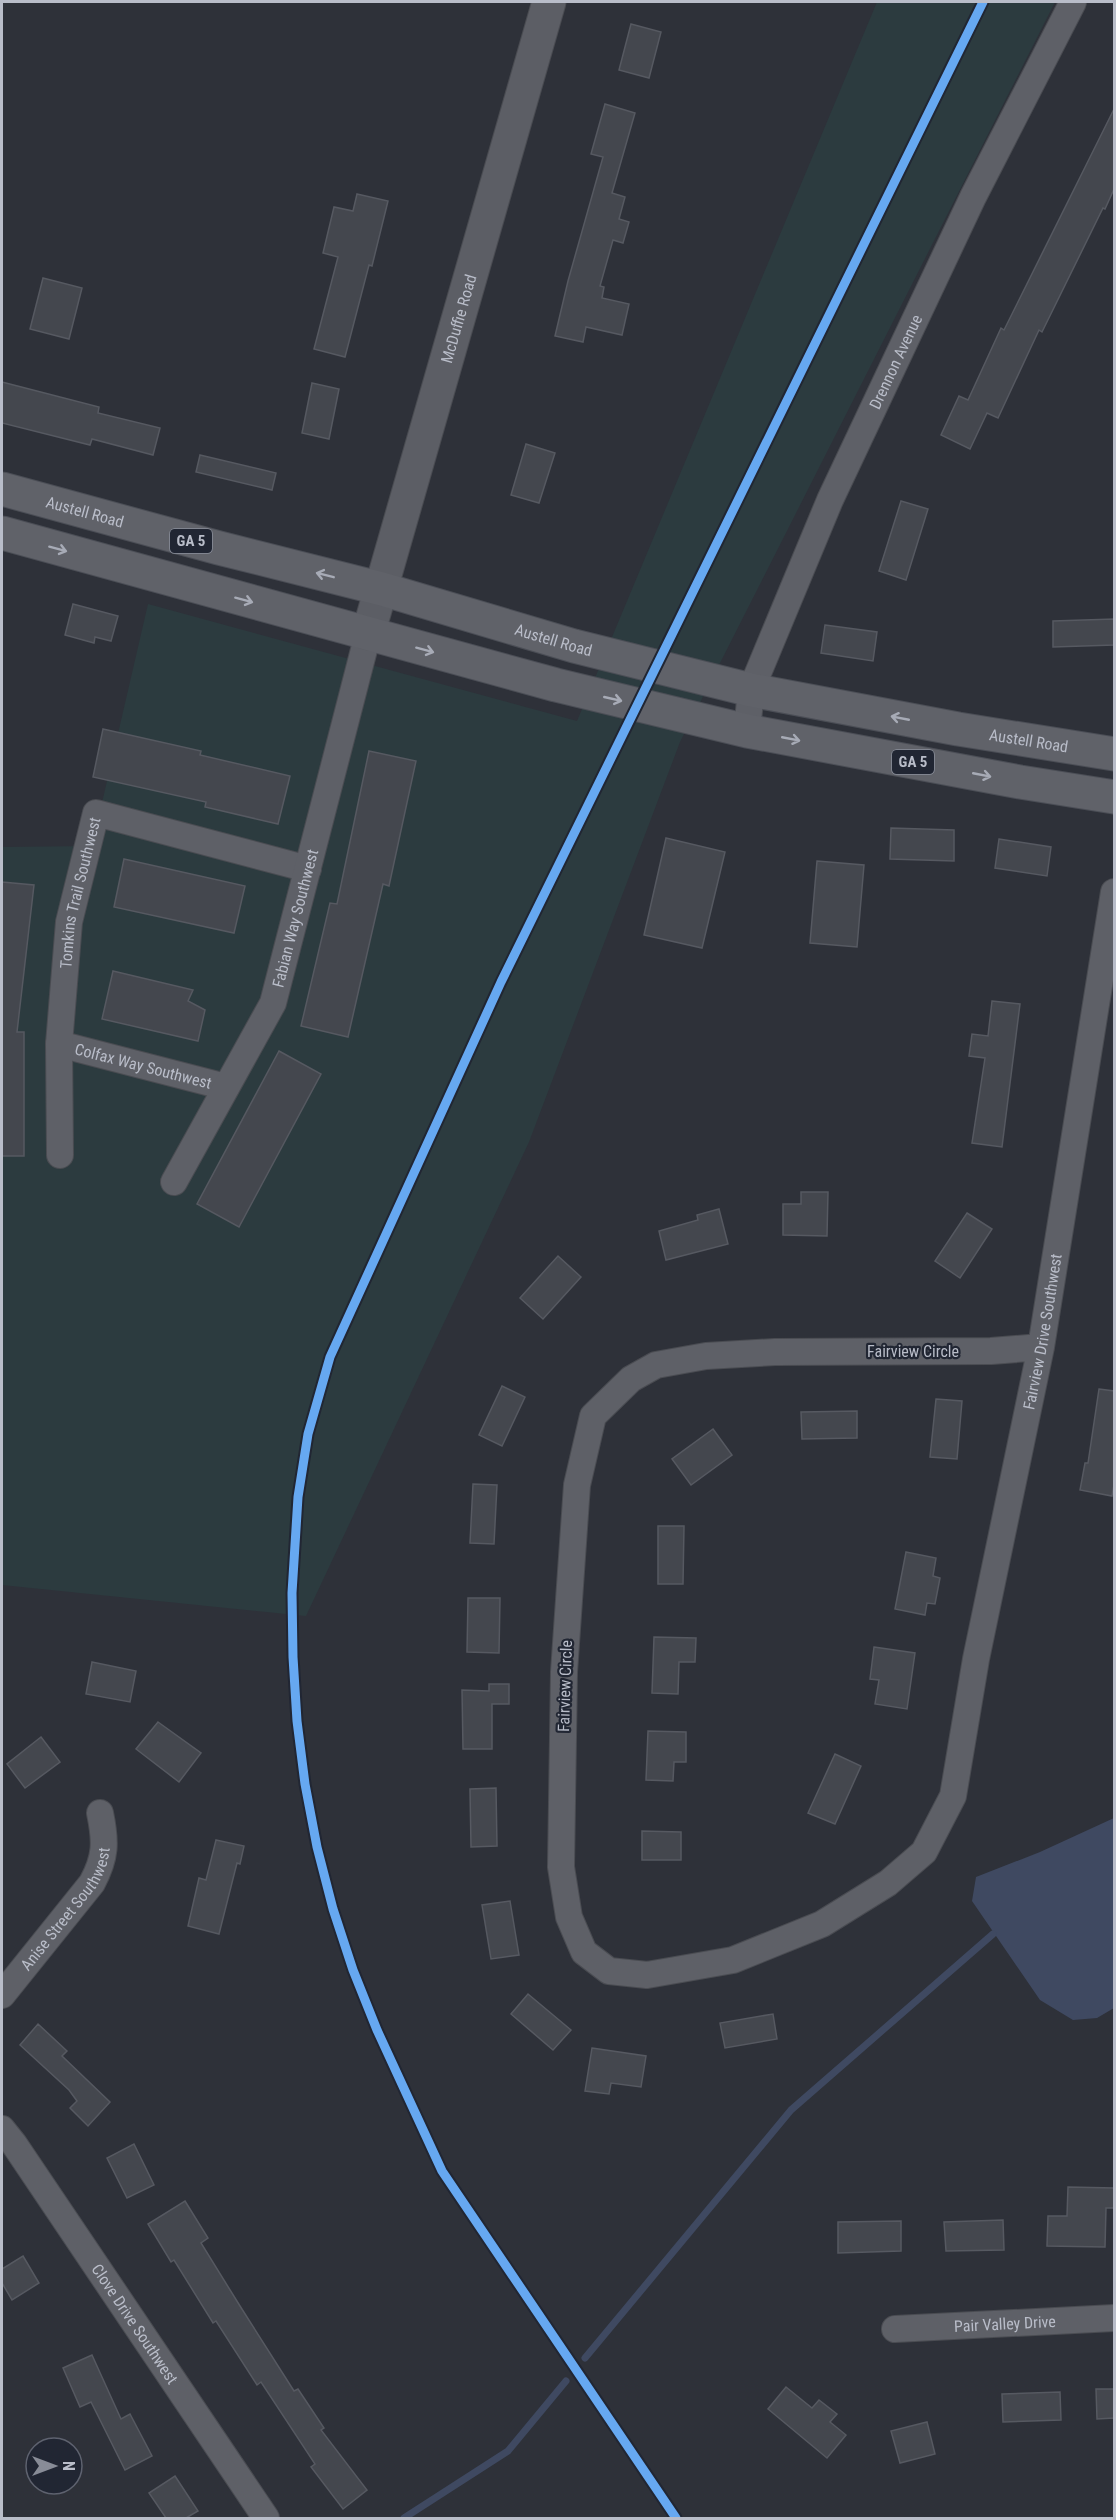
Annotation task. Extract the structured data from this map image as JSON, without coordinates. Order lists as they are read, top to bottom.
{
  "streets": {
    "main road": ["Austell Road", "GA 5"],
    "street": [
      "McDuffie Road",
      "Drennon Avenue",
      "Tomkins Trail Southwest",
      "Fabian Way Southwest",
      "Colfax Way Southwest",
      "Fairview Drive Southwest",
      "Fairview Circle",
      "Anise Street Southwest",
      "Clove Drive Southwest",
      "Pair Valley Drive"
    ]
  },
  "crossings": [
    ["McDuffie Road", "Austell Road"],
    ["McDuffie Road", "GA 5"],
    ["McDuffie Road", "Fabian Way Southwest"],
    ["Drennon Avenue", "Austell Road"],
    ["Drennon Avenue", "GA 5"],
    ["GA 5", "Fabian Way Southwest"],
    ["Tomkins Trail Southwest", "Fabian Way Southwest"],
    ["Tomkins Trail Southwest", "Colfax Way Southwest"],
    ["Fabian Way Southwest", "Colfax Way Southwest"],
    ["Fairview Drive Southwest", "Fairview Circle"]
  ],
  "north": "right"
}
